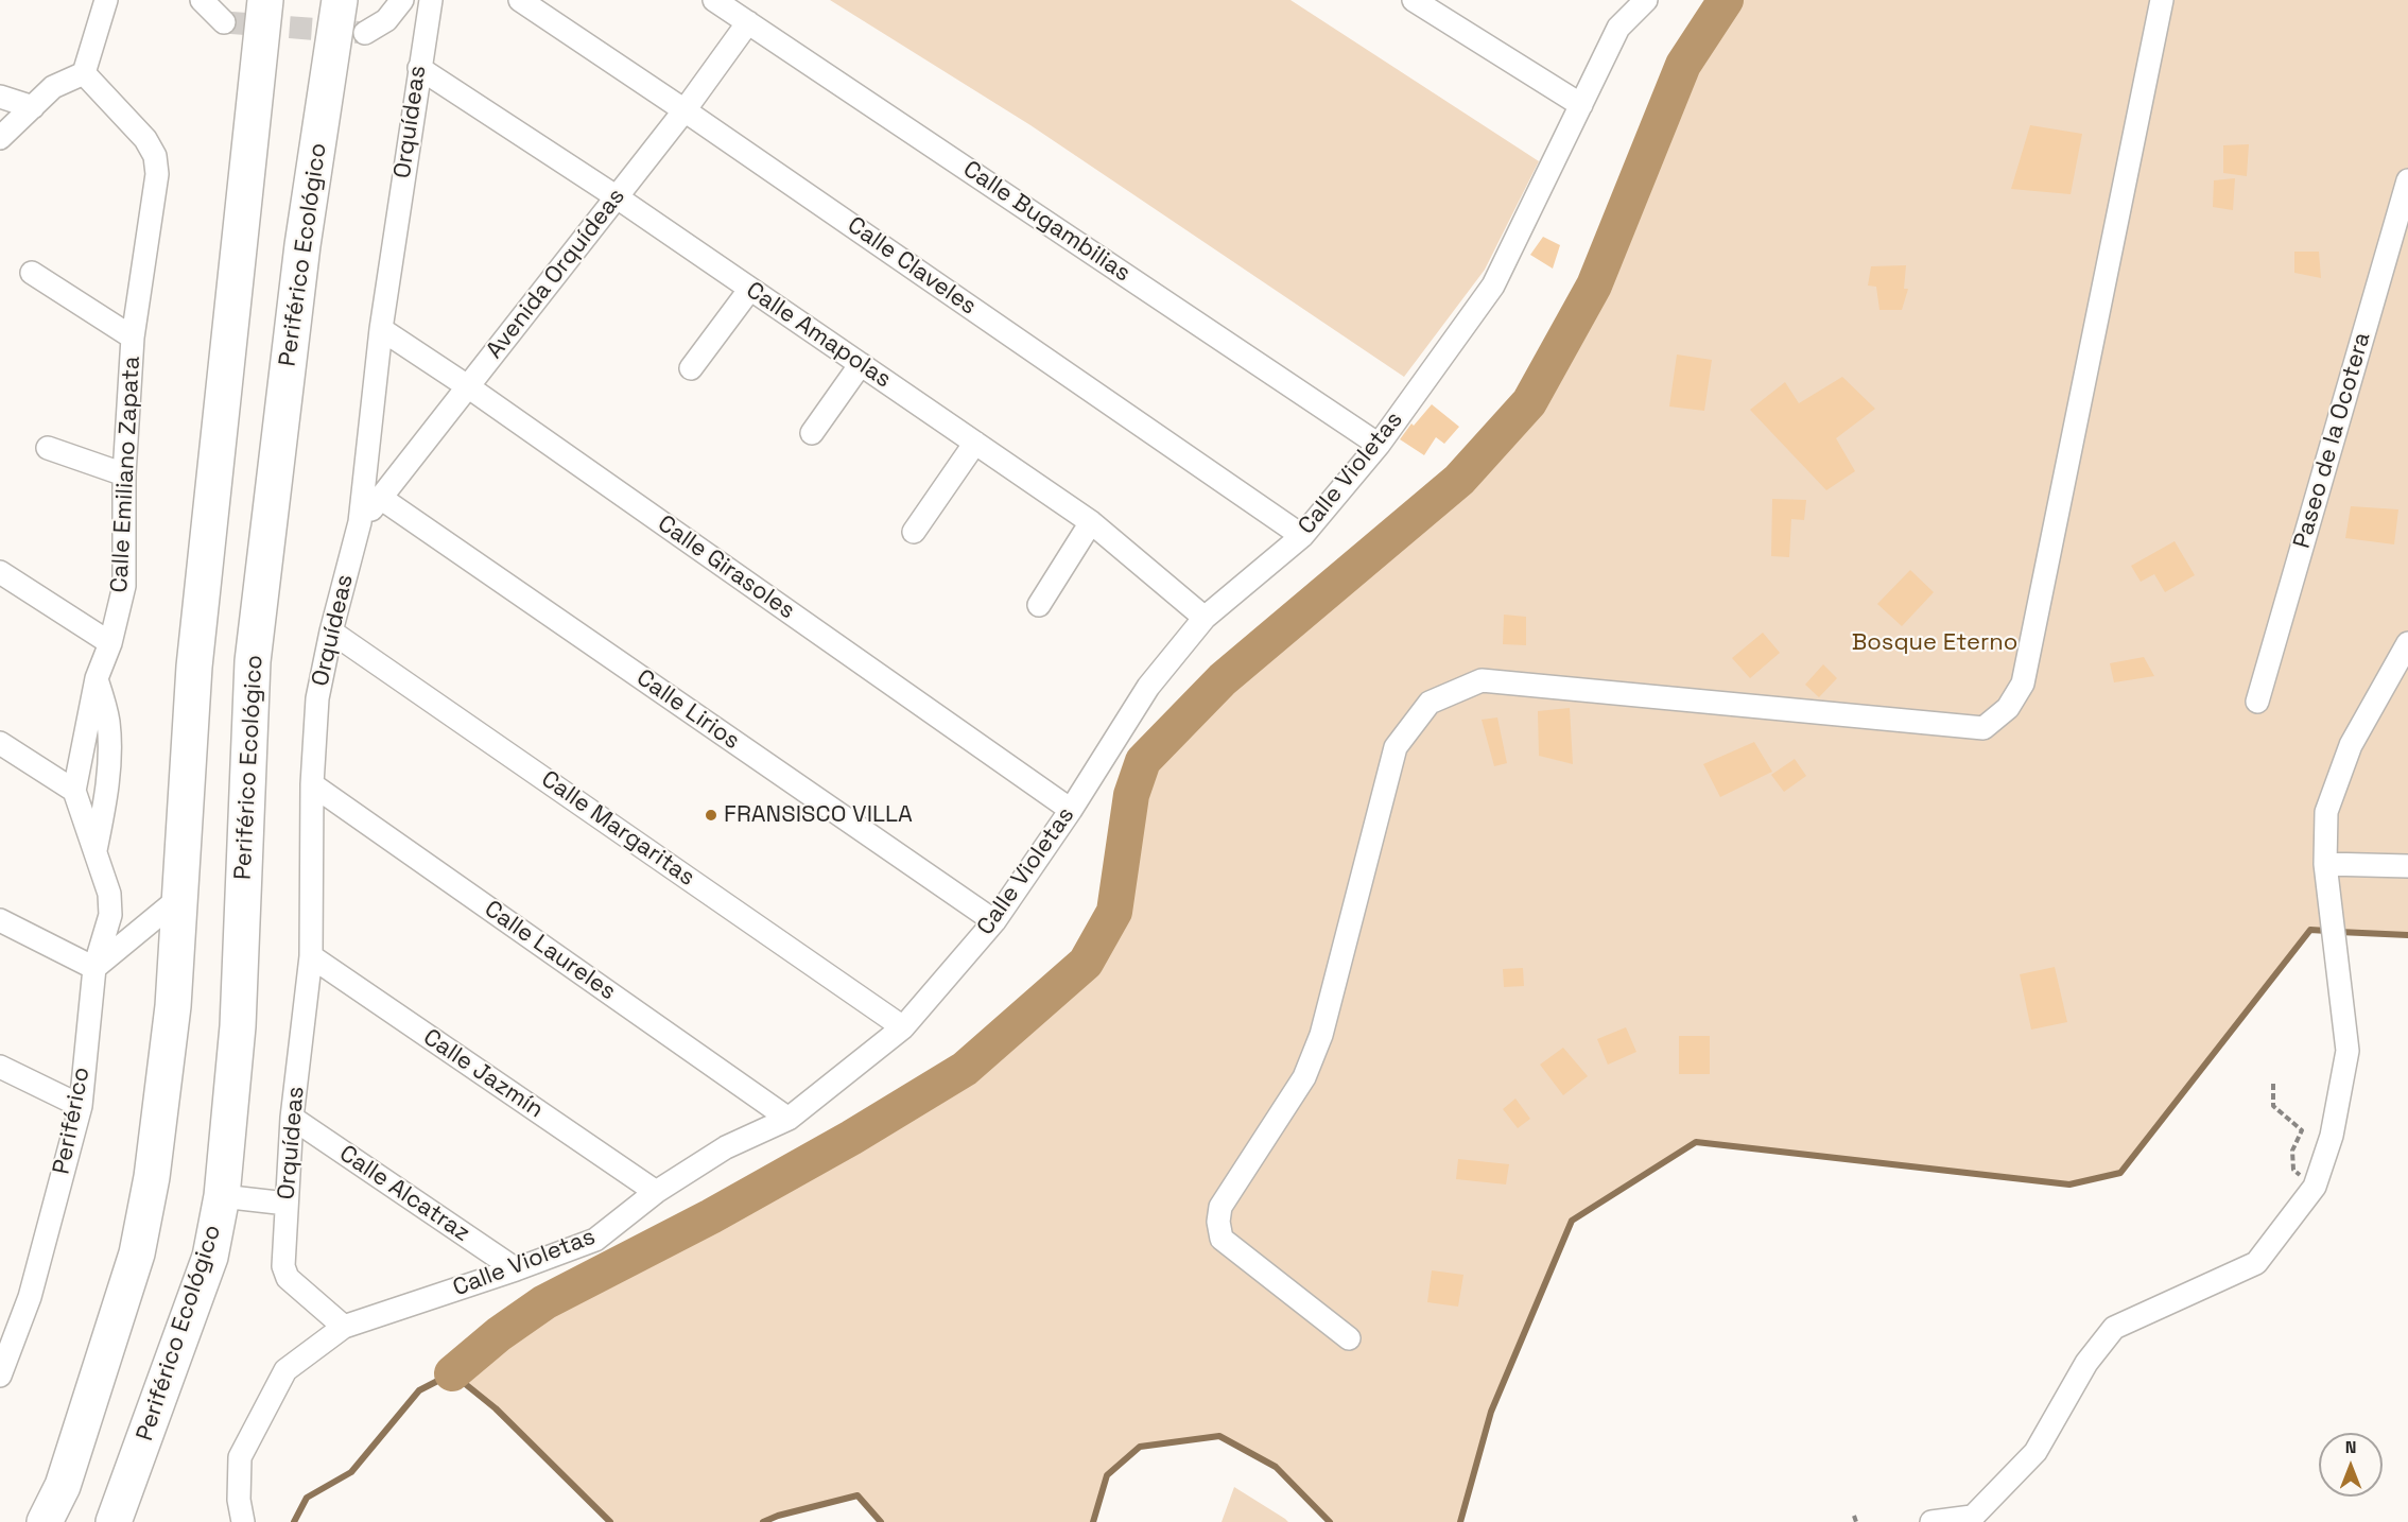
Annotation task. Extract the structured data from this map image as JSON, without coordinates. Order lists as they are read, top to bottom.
{
  "streets": {
    "highway": ["Periférico Ecológico"],
    "street": [
      "Orquídeas",
      "Calle Bugambilias",
      "Calle Claveles",
      "Avenida Orquídeas",
      "Calle Amapolas",
      "Paseo de la Ocotera",
      "Calle Violetas",
      "Calle Emiliano Zapata",
      "Calle Girasoles",
      "Calle Lirios",
      "Calle Margaritas",
      "Calle Laureles",
      "Calle Jazmín",
      "Periférico",
      "Calle Alcatraz"
    ]
  },
  "crossings": [
    ["Orquídeas", "Avenida Orquídeas"],
    ["Orquídeas", "Calle Amapolas"],
    ["Orquídeas", "Calle Violetas"],
    ["Orquídeas", "Calle Girasoles"],
    ["Orquídeas", "Calle Margaritas"],
    ["Orquídeas", "Calle Laureles"],
    ["Orquídeas", "Calle Jazmín"],
    ["Orquídeas", "Calle Alcatraz"],
    ["Calle Bugambilias", "Avenida Orquídeas"],
    ["Calle Bugambilias", "Calle Violetas"],
    ["Calle Claveles", "Avenida Orquídeas"],
    ["Calle Claveles", "Calle Violetas"],
    ["Avenida Orquídeas", "Calle Amapolas"],
    ["Avenida Orquídeas", "Calle Girasoles"],
    ["Avenida Orquídeas", "Calle Lirios"],
    ["Calle Amapolas", "Calle Violetas"],
    ["Calle Violetas", "Calle Girasoles"],
    ["Calle Violetas", "Calle Lirios"],
    ["Calle Violetas", "Calle Margaritas"],
    ["Calle Violetas", "Calle Laureles"],
    ["Calle Violetas", "Calle Jazmín"],
    ["Calle Violetas", "Calle Alcatraz"]
  ],
  "parks": ["Bosque Eterno"],
  "places": ["FRANSISCO VILLA"],
  "north": "top"
}
